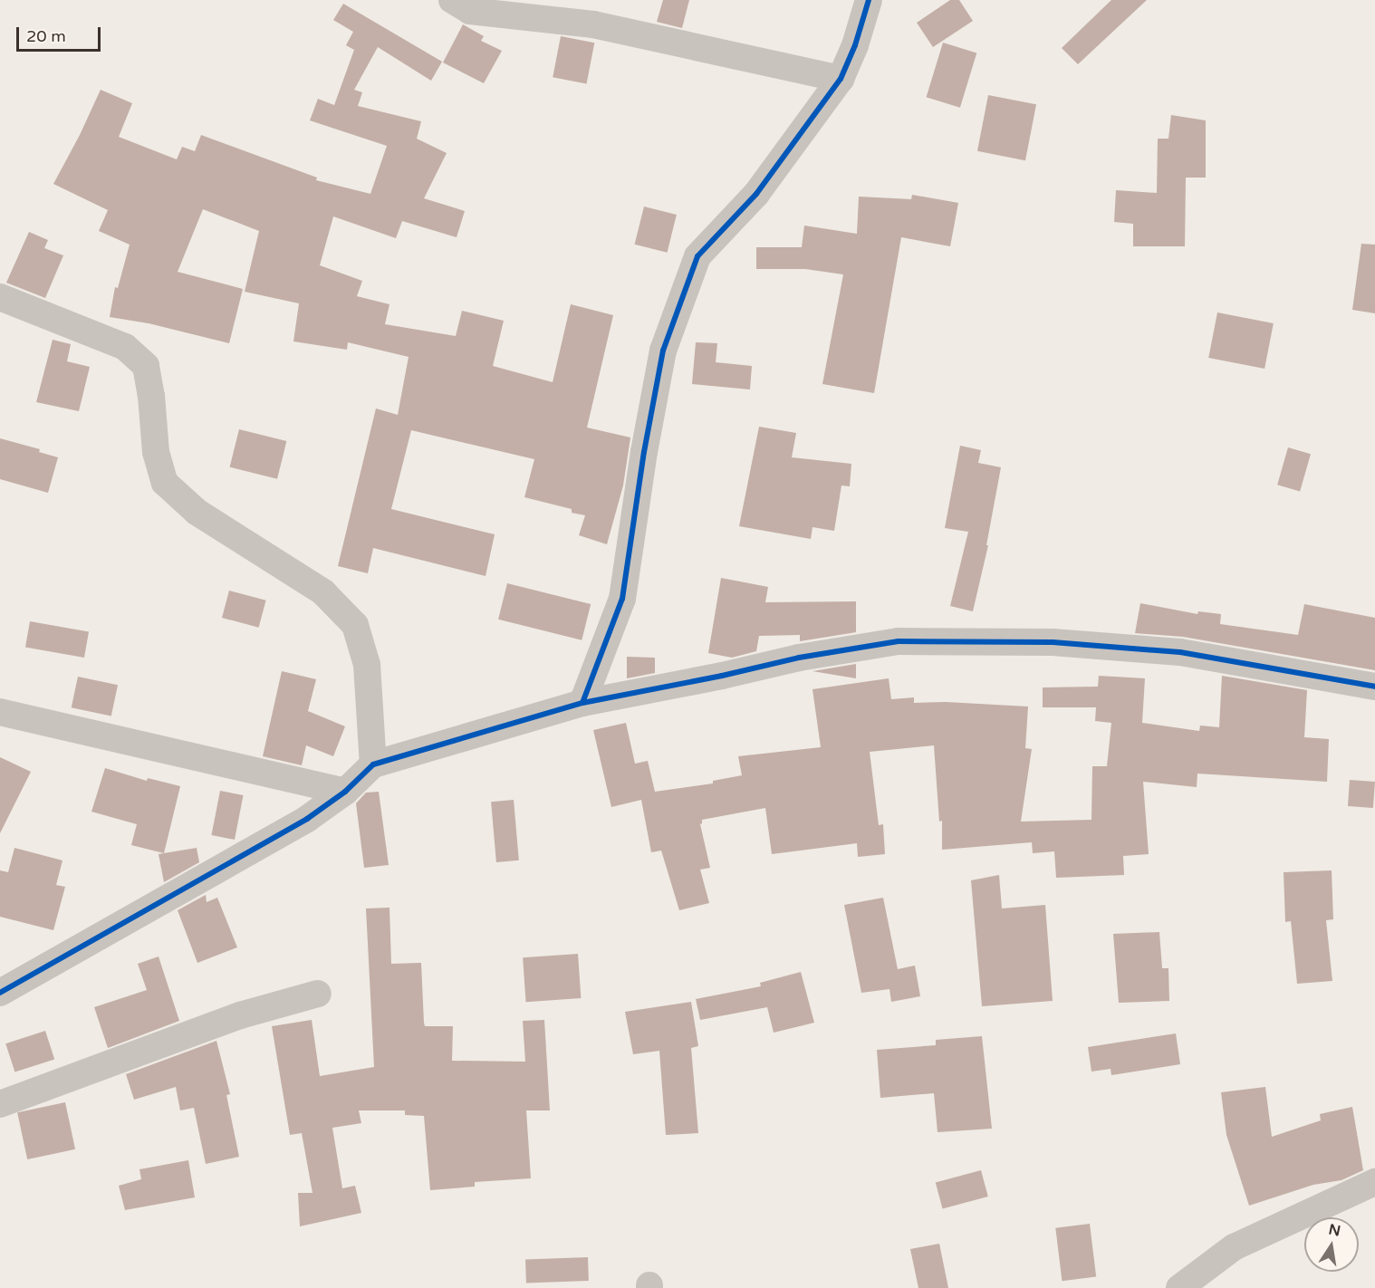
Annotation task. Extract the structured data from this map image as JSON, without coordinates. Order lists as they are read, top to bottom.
{
  "scale_bar": "20 m",
  "north": "top"
}
